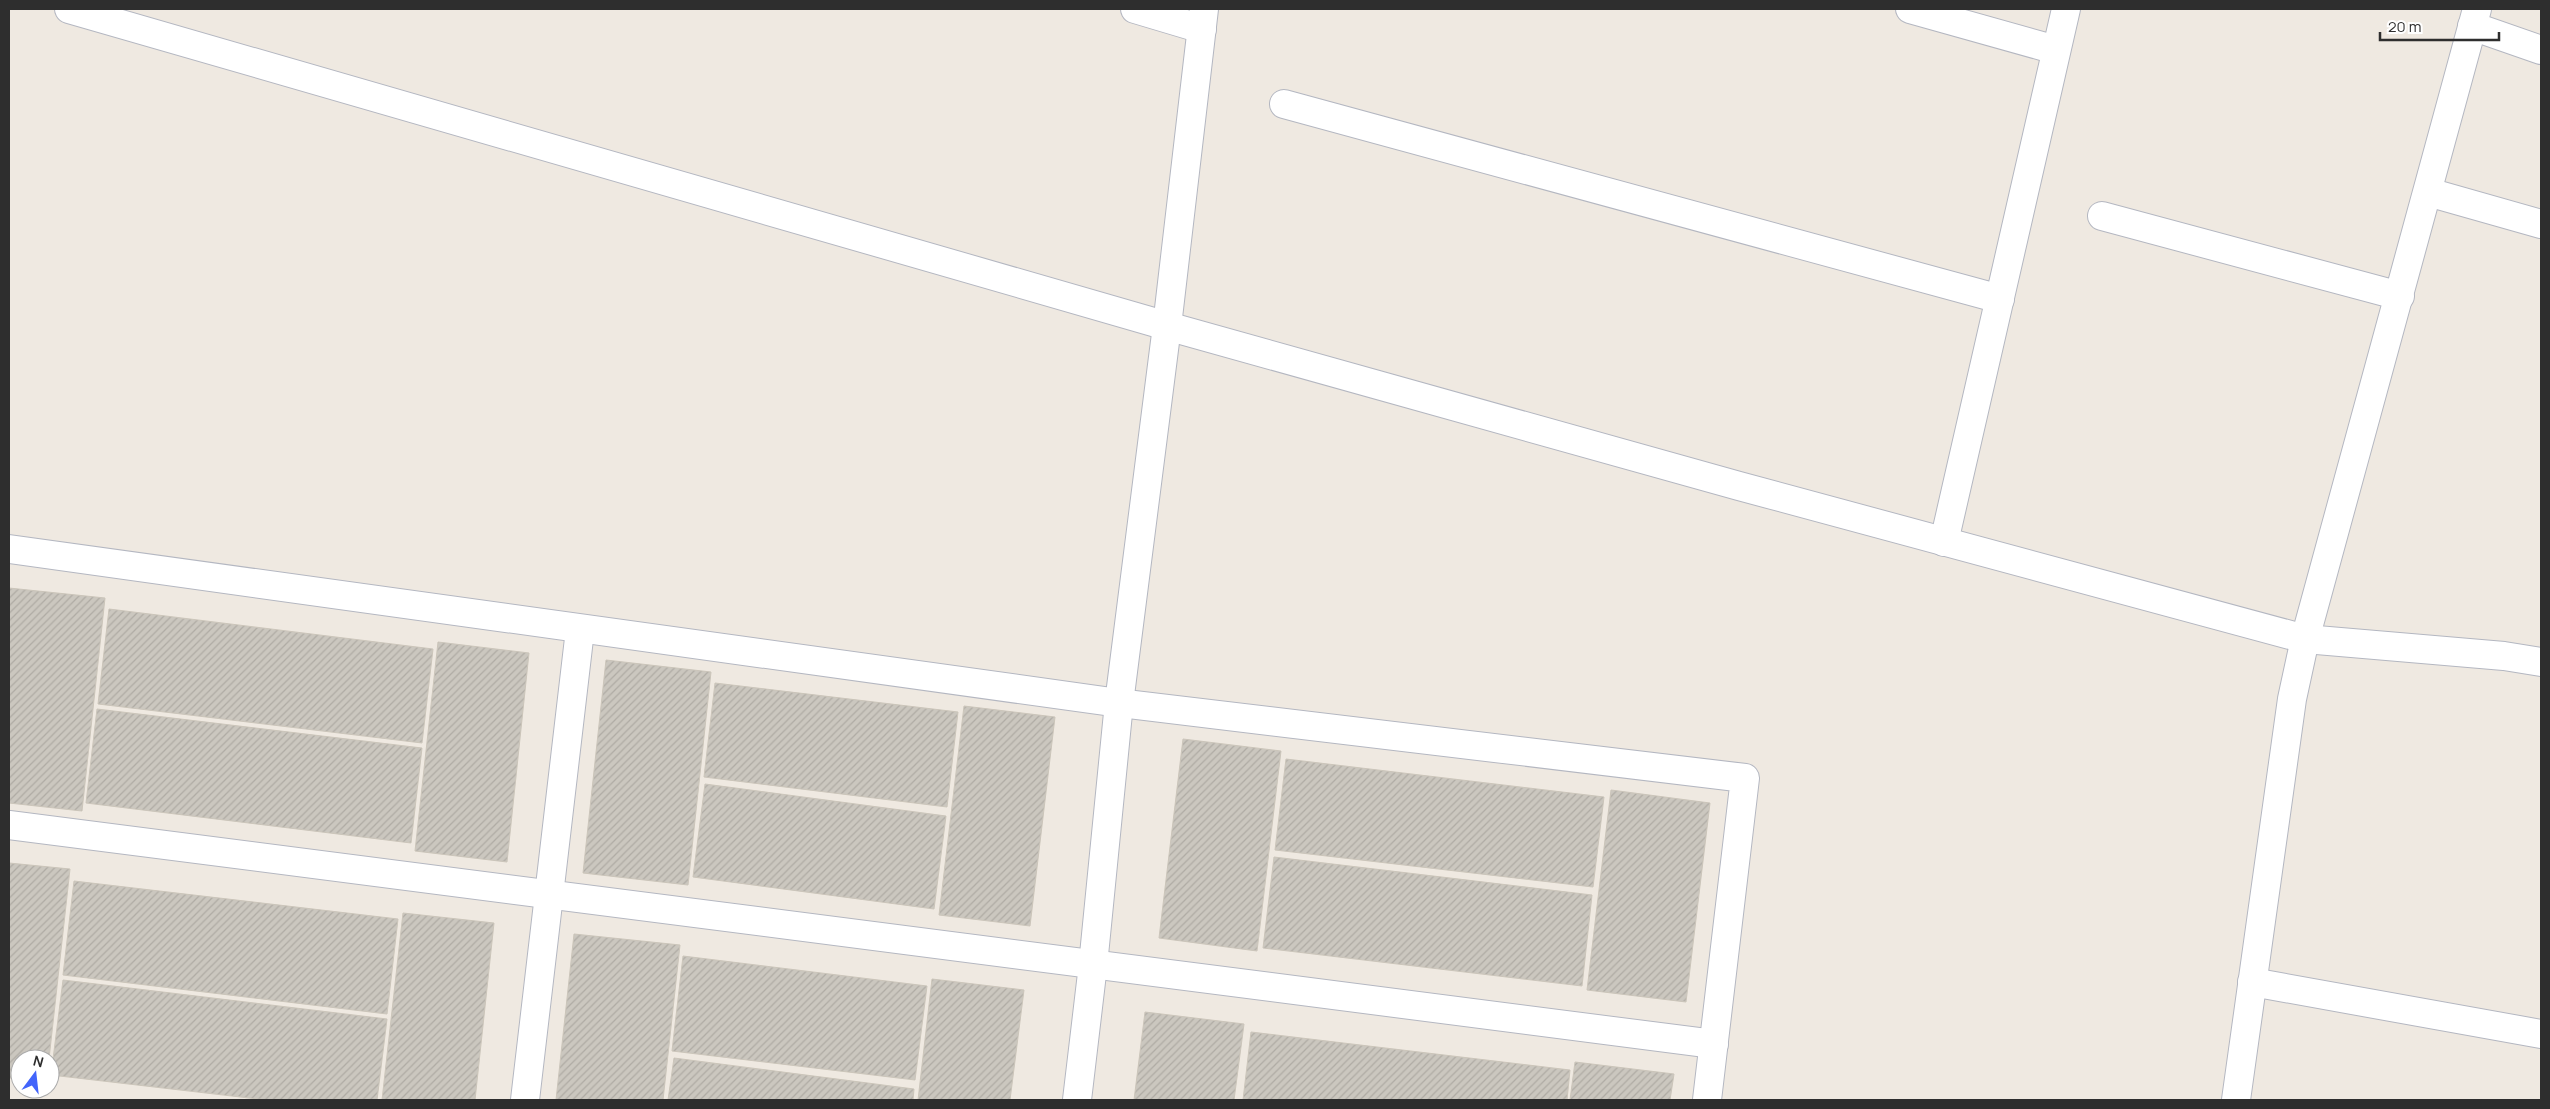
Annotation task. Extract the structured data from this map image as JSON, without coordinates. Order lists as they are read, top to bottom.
{
  "scale_bar": "20 m",
  "north": "top"
}
